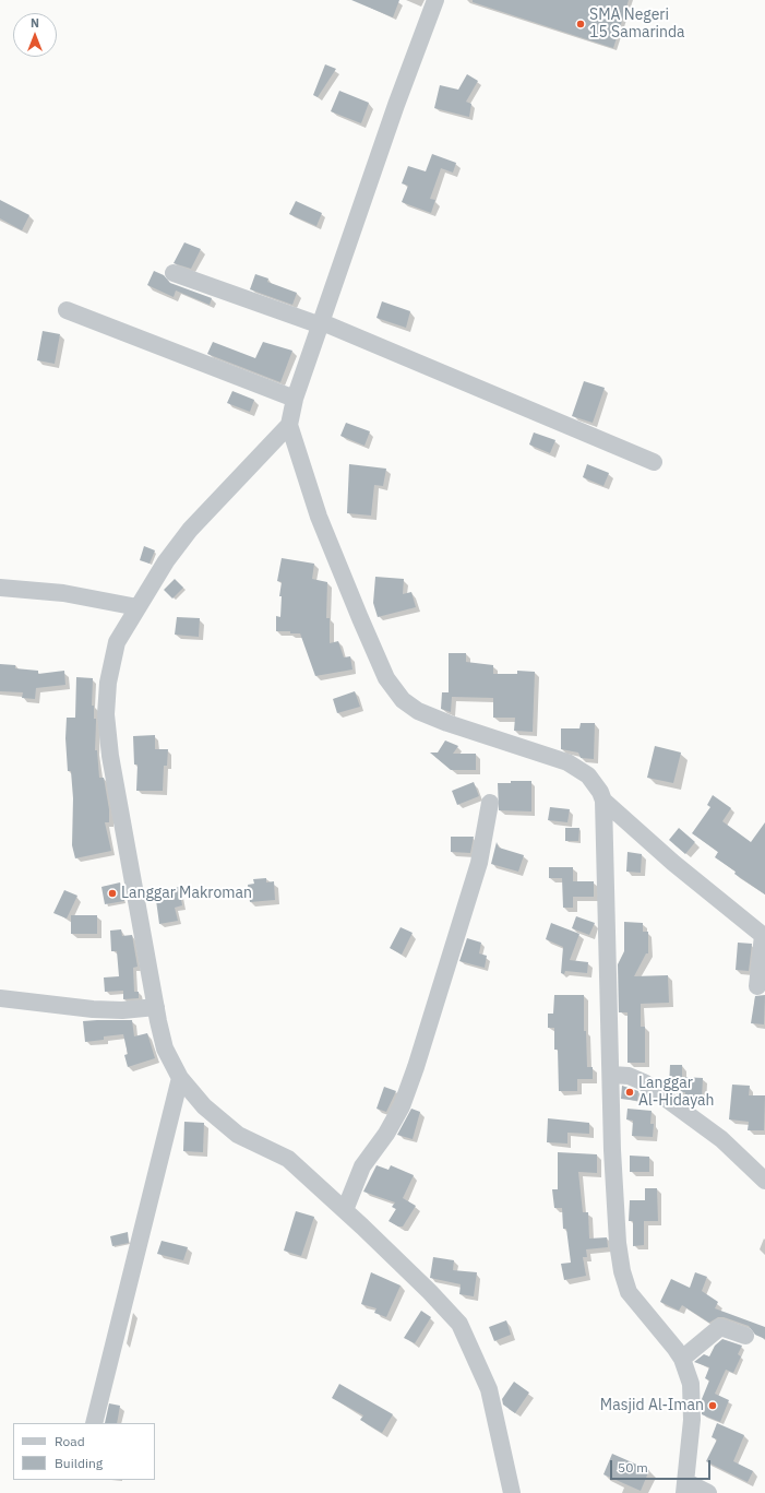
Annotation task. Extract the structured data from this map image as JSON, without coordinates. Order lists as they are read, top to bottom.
{
  "places": [
    "SMA Negeri 15 Samarinda",
    "Langgar Makroman",
    "Langgar Al-Hidayah",
    "Masjid Al-Iman"
  ],
  "legend": ["Road", "Building"],
  "scale_bar": "50 m",
  "north": "top"
}
